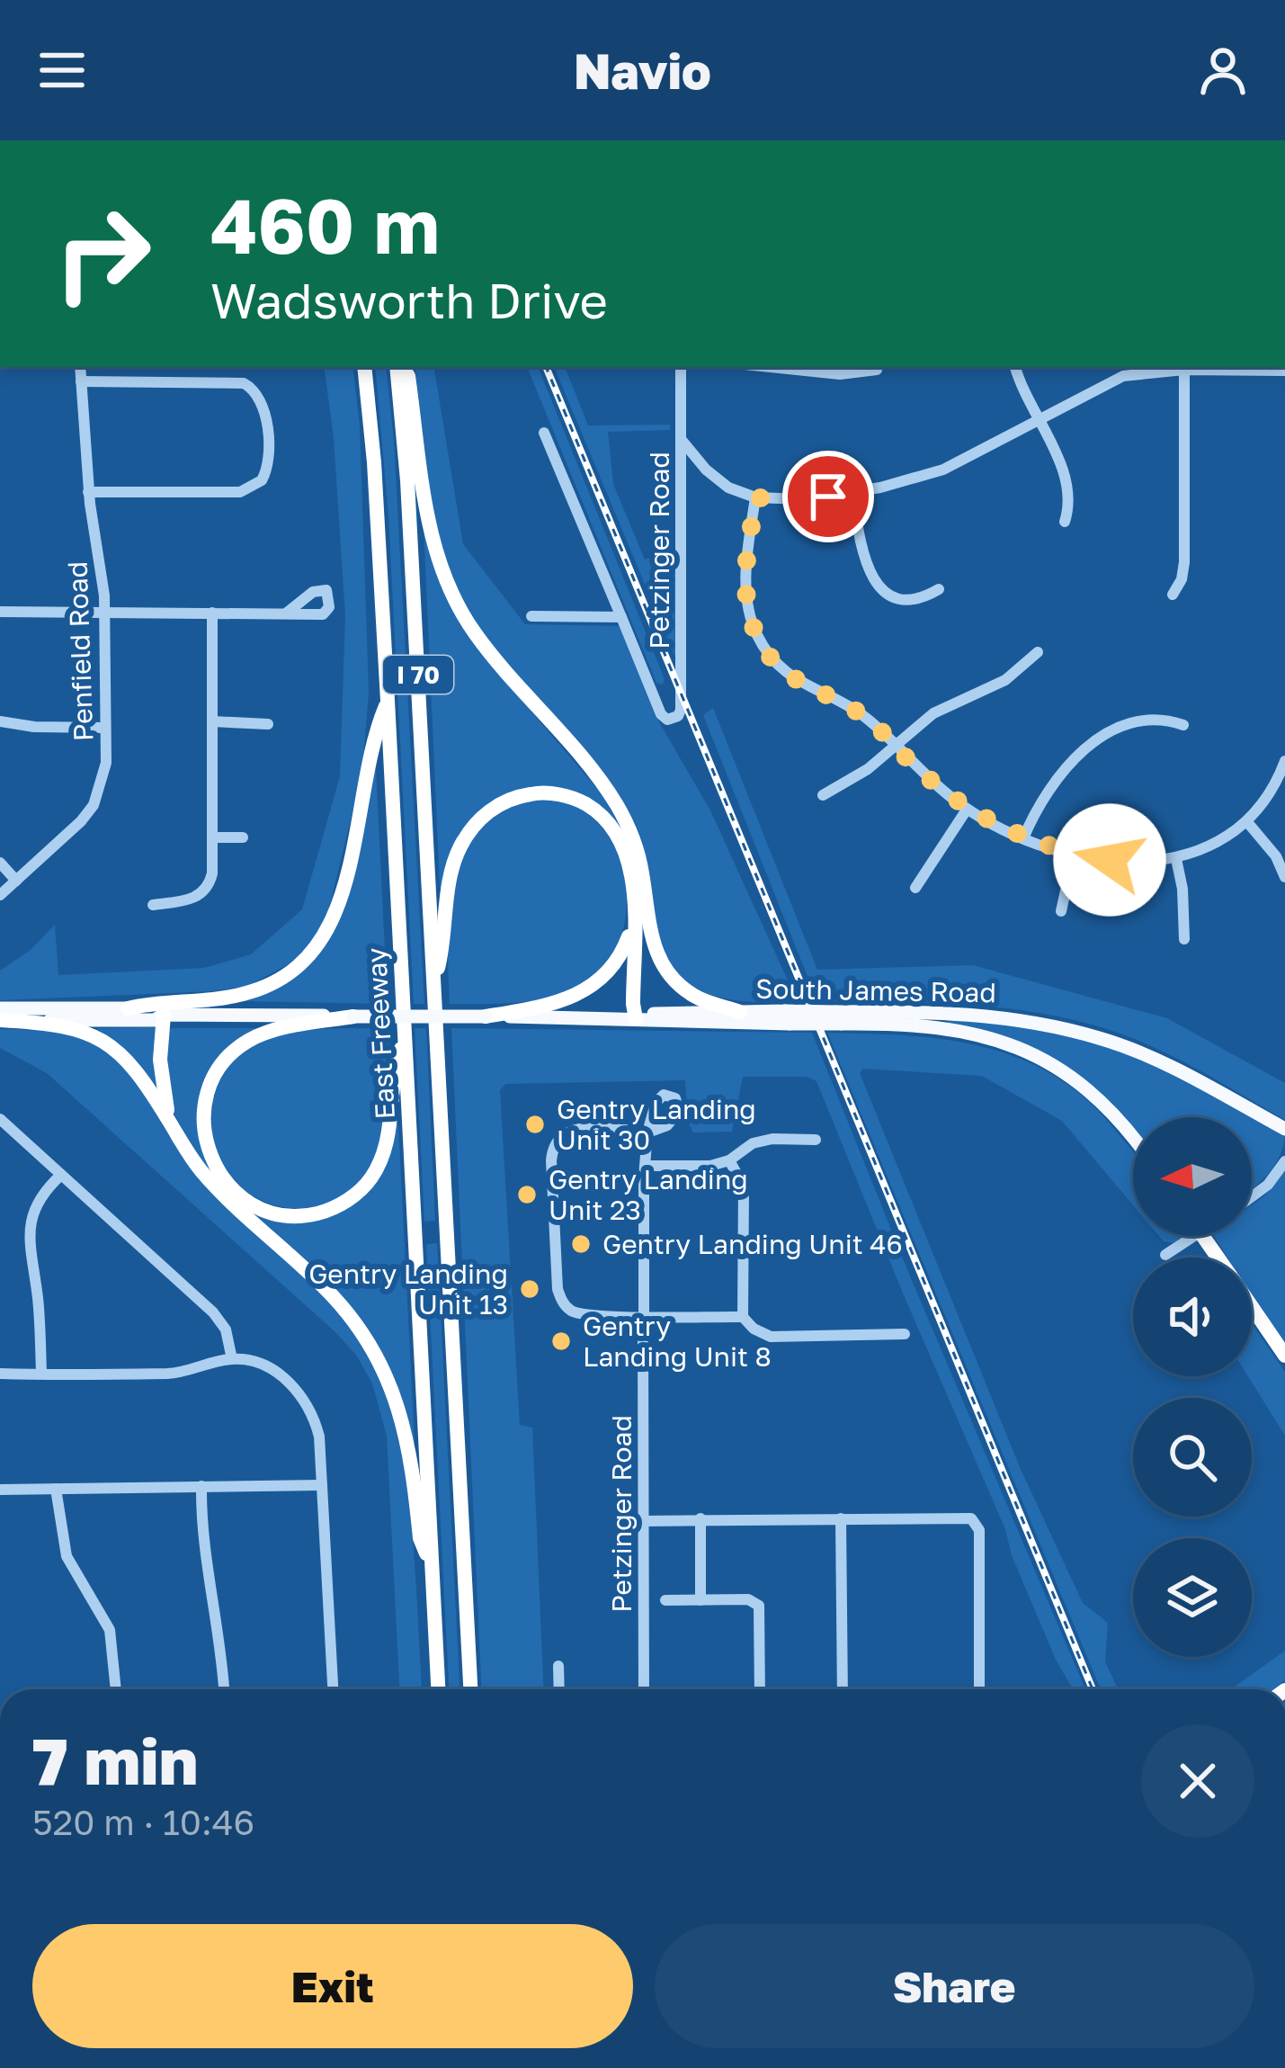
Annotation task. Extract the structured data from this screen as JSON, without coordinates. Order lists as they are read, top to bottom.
{
  "streets": {
    "highway": ["I 70", "East Freeway"],
    "main road": ["South James Road"],
    "street": ["Petzinger Road", "Penfield Road"]
  },
  "places": [
    "Gentry Landing Unit 30",
    "Gentry Landing Unit 23",
    "Gentry Landing Unit 46",
    "Gentry Landing Unit 13",
    "Gentry Landing Unit 8"
  ],
  "north": "left",
  "page": {
    "header": "Navio",
    "turn": ["460 m", "Wadsworth Drive"],
    "heading": ["7 min", "520 m · 10:46"],
    "buttons": ["Exit", "Share"]
  }
}
